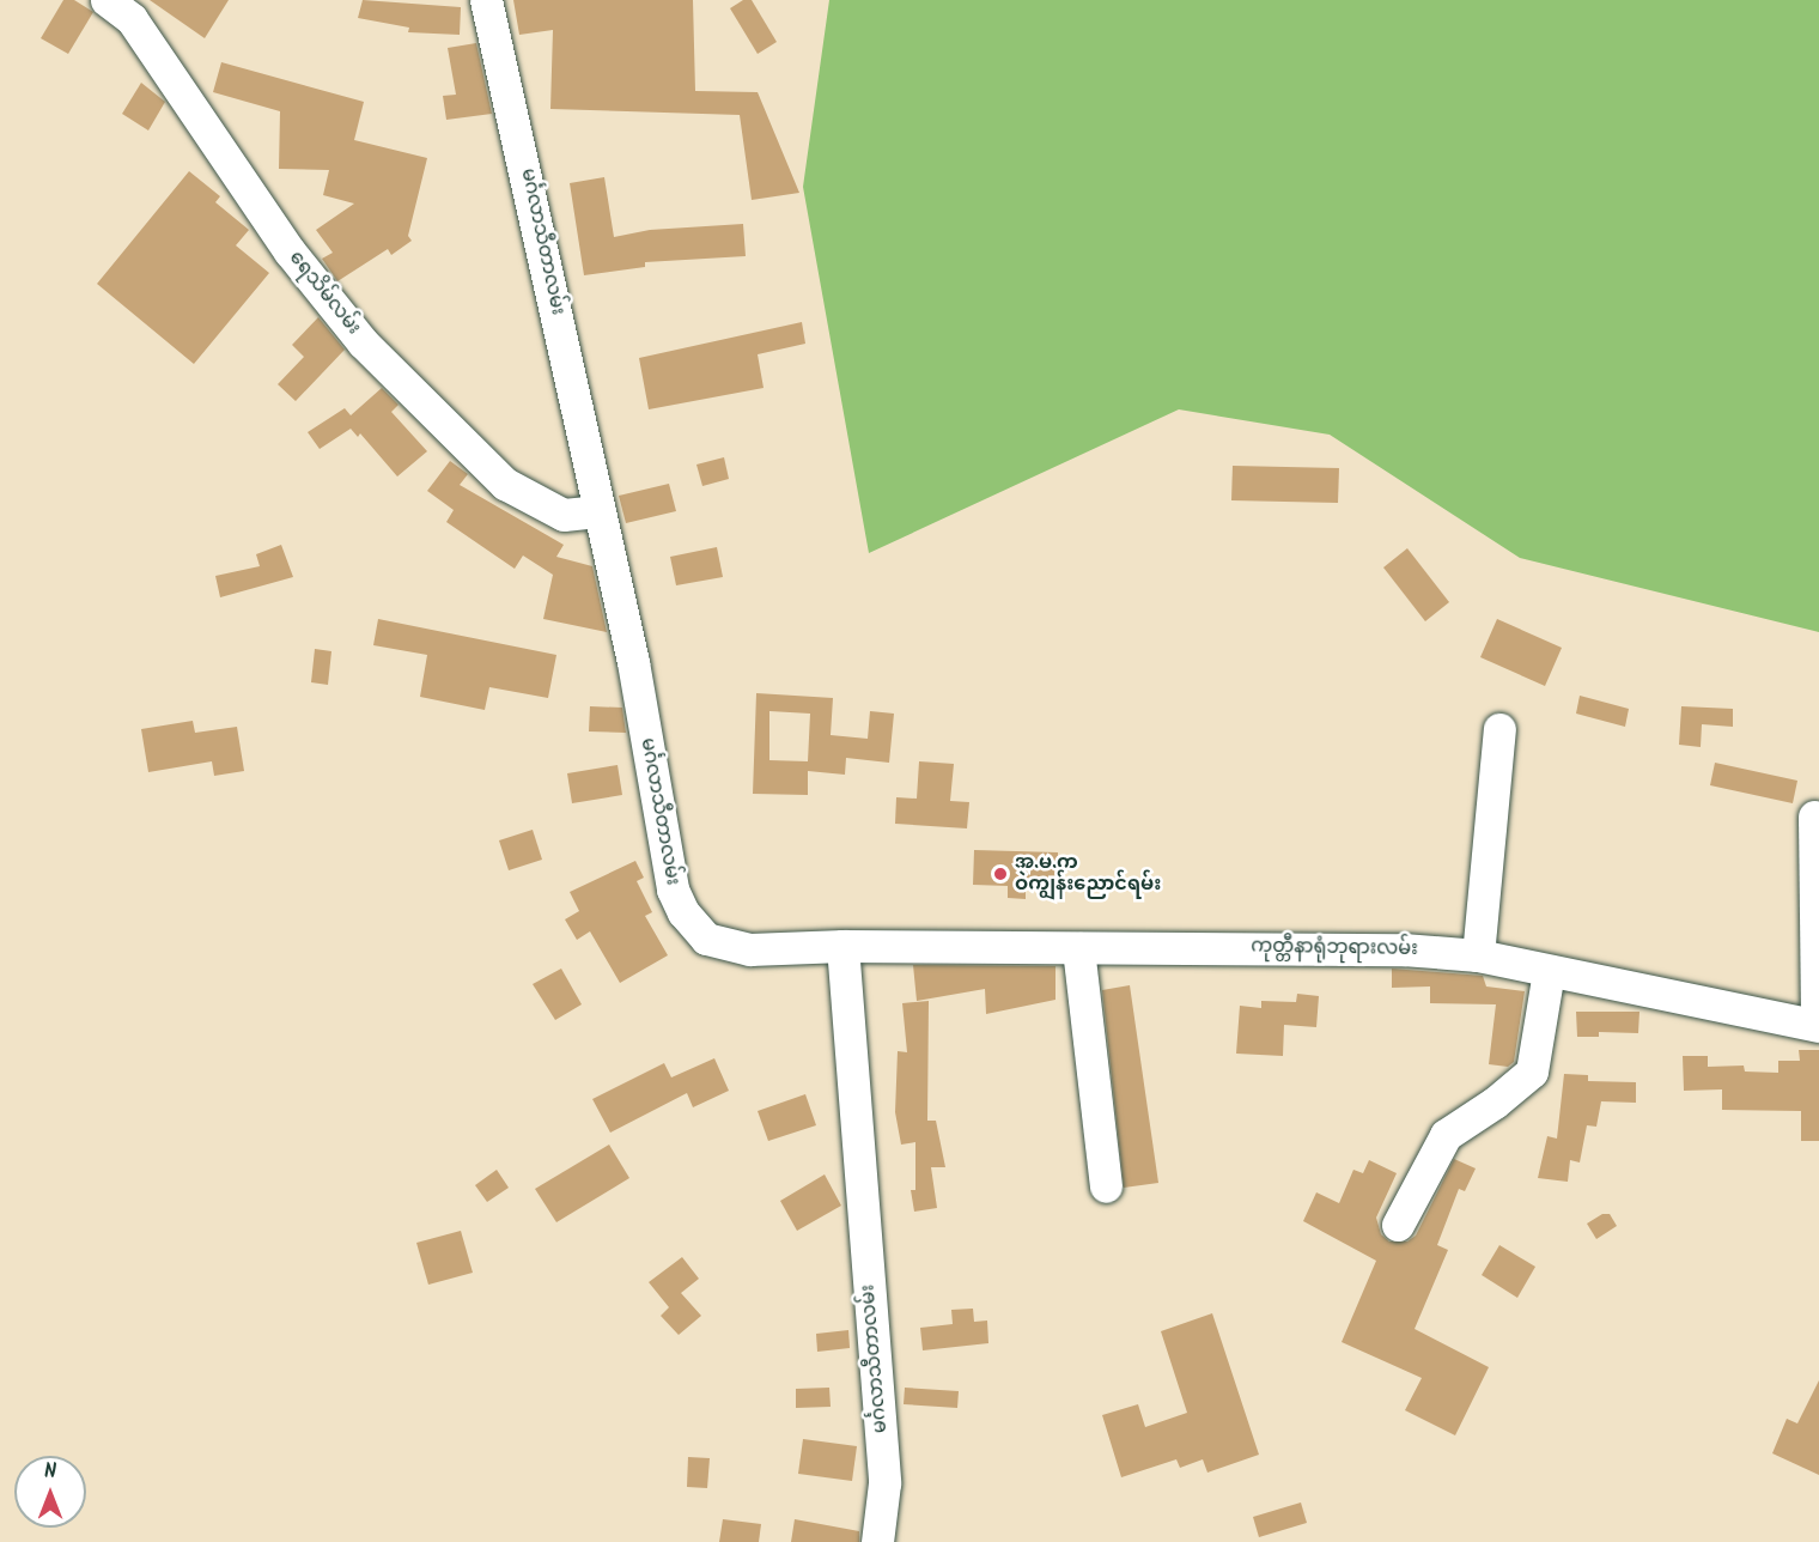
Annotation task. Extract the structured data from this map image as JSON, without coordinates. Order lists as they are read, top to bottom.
{
  "streets": {
    "street": ["မင်္ဂလာသီတာလမ်း", "ရေသိမ်လမ်း", "ကုတ္တီနာရုံဘုရားလမ်း"]
  },
  "crossings": [
    ["မင်္ဂလာသီတာလမ်း", "ရေသိမ်လမ်း"],
    ["မင်္ဂလာသီတာလမ်း", "ကုတ္တီနာရုံဘုရားလမ်း"]
  ],
  "places": ["အ.မ.က ဝဲကျွန်းညောင်ရမ်း"],
  "north": "top"
}
